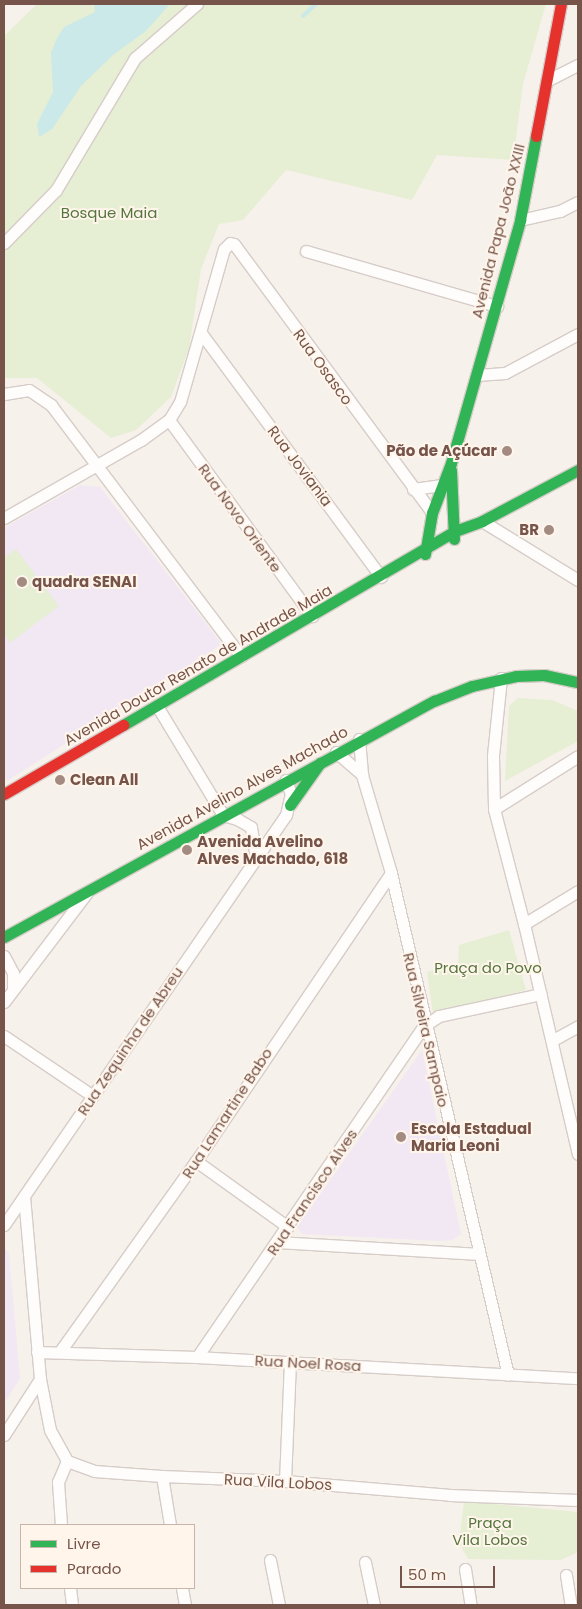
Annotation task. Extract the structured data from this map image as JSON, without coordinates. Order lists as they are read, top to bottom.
{
  "streets": {
    "street": [
      "Avenida Papa João XXIII",
      "Rua Osasco",
      "Rua Joviania",
      "Rua Novo Oriente",
      "Avenida Doutor Renato de Andrade Maia",
      "Avenida Avelino Alves Machado",
      "Rua Silveira Sampaio",
      "Rua Zequinha de Abreu",
      "Rua Lamartine Babo",
      "Rua Francisco Alves",
      "Rua Noel Rosa",
      "Rua Vila Lobos"
    ]
  },
  "crossings": [
    ["Avenida Papa João XXIII", "Rua Osasco"],
    ["Avenida Papa João XXIII", "Avenida Doutor Renato de Andrade Maia"],
    ["Rua Osasco", "Rua Joviania"],
    ["Rua Joviania", "Avenida Doutor Renato de Andrade Maia"],
    ["Rua Novo Oriente", "Avenida Doutor Renato de Andrade Maia"],
    ["Avenida Avelino Alves Machado", "Rua Silveira Sampaio"],
    ["Rua Silveira Sampaio", "Rua Lamartine Babo"],
    ["Rua Silveira Sampaio", "Rua Francisco Alves"],
    ["Rua Silveira Sampaio", "Rua Noel Rosa"],
    ["Rua Lamartine Babo", "Rua Noel Rosa"],
    ["Rua Francisco Alves", "Rua Noel Rosa"]
  ],
  "parks": ["Bosque Maia", "Praça do Povo", "Praça Vila Lobos"],
  "places": [
    "Pão de Açúcar",
    "BR",
    "quadra SENAI",
    "Clean All",
    "Avenida Avelino Alves Machado, 618",
    "Escola Estadual Maria Leoni"
  ],
  "legend": ["Livre", "Parado"],
  "scale_bar": "50 m"
}
